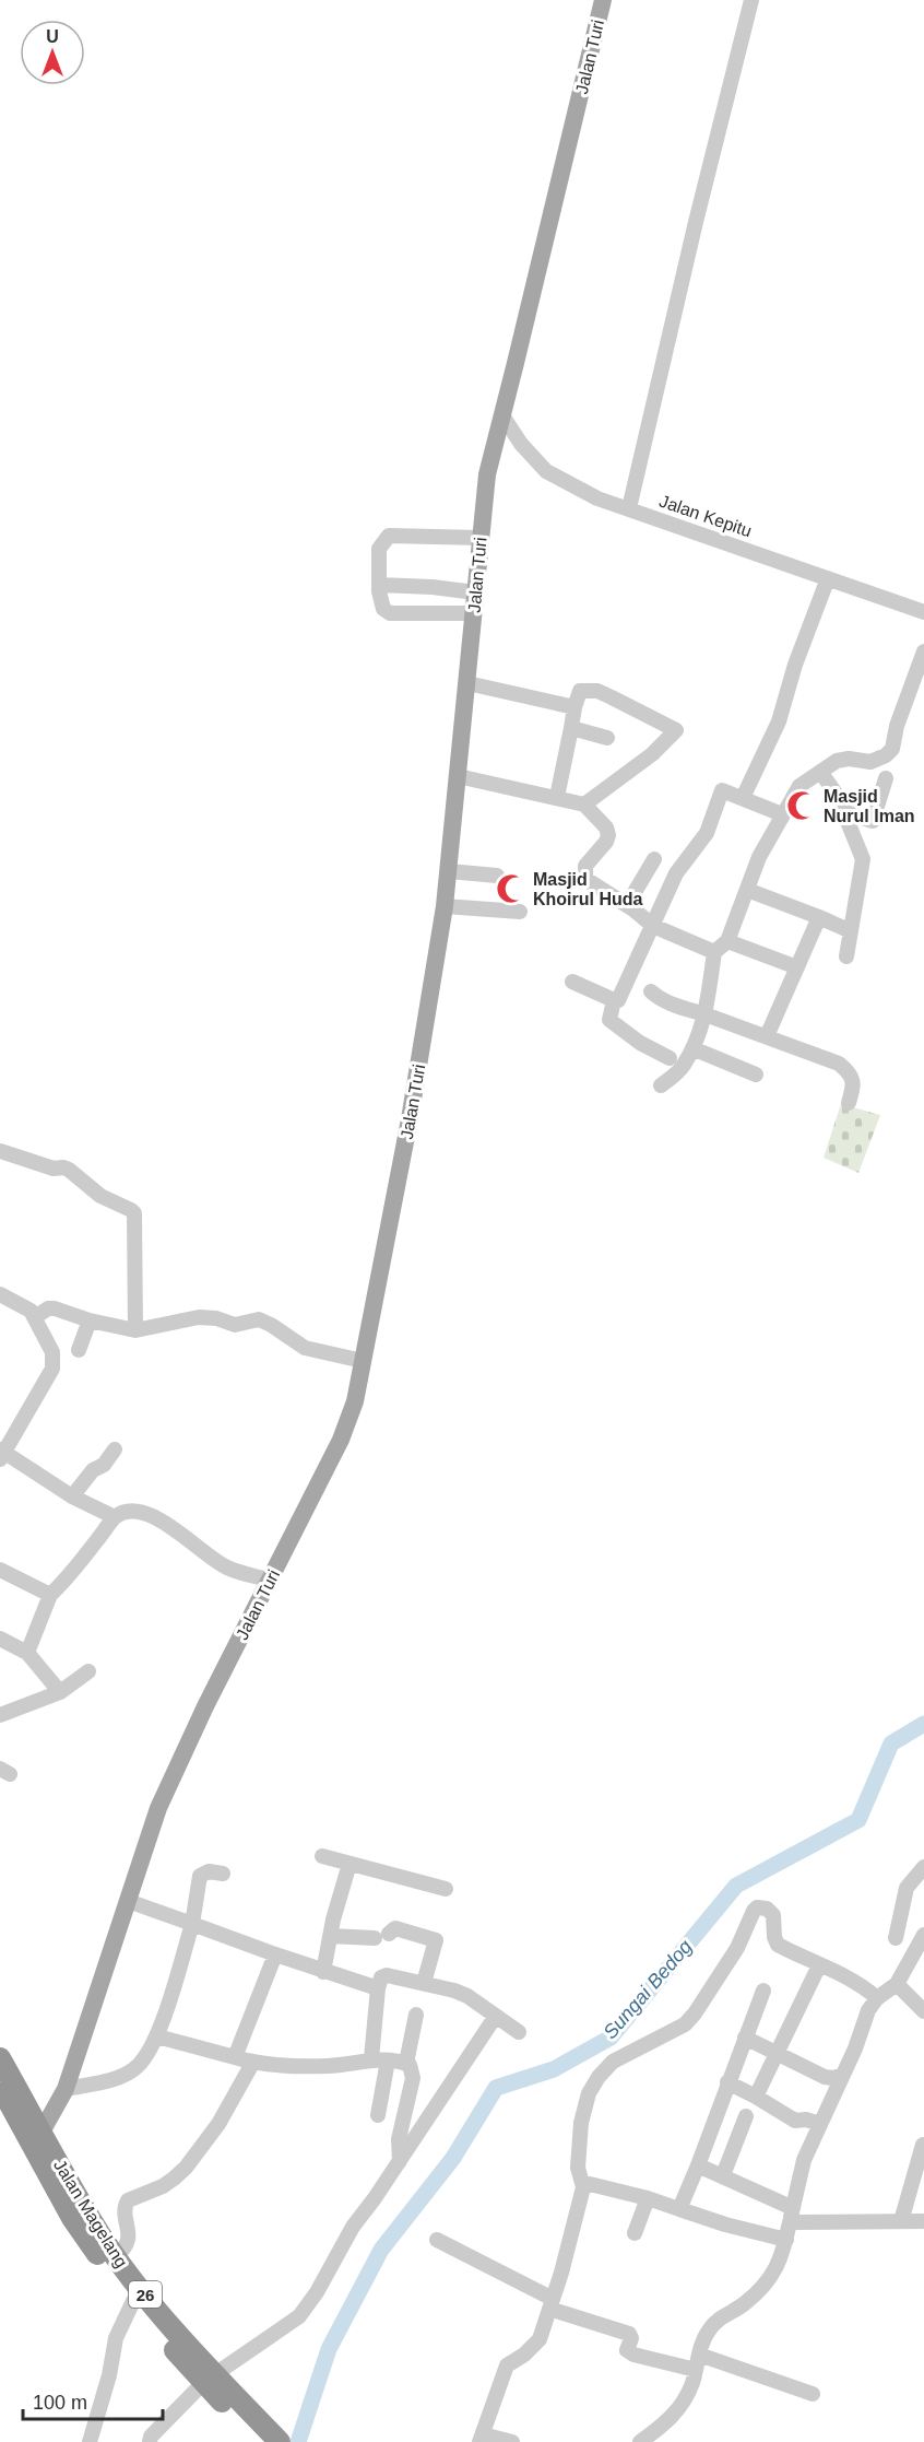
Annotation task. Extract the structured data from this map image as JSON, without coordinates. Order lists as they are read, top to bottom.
{
  "streets": {
    "highway": ["Jalan Magelang", "26"],
    "main road": ["Jalan Turi"],
    "street": ["Jalan Kepitu"]
  },
  "crossings": [
    ["Jalan Turi", "Jalan Kepitu"],
    ["Jalan Turi", "Jalan Magelang"]
  ],
  "water": ["Sungai Bedog"],
  "places": {
    "mosque": ["Masjid Nurul Iman", "Masjid Khoirul Huda"]
  },
  "scale_bar": "100 m",
  "north": "top"
}
